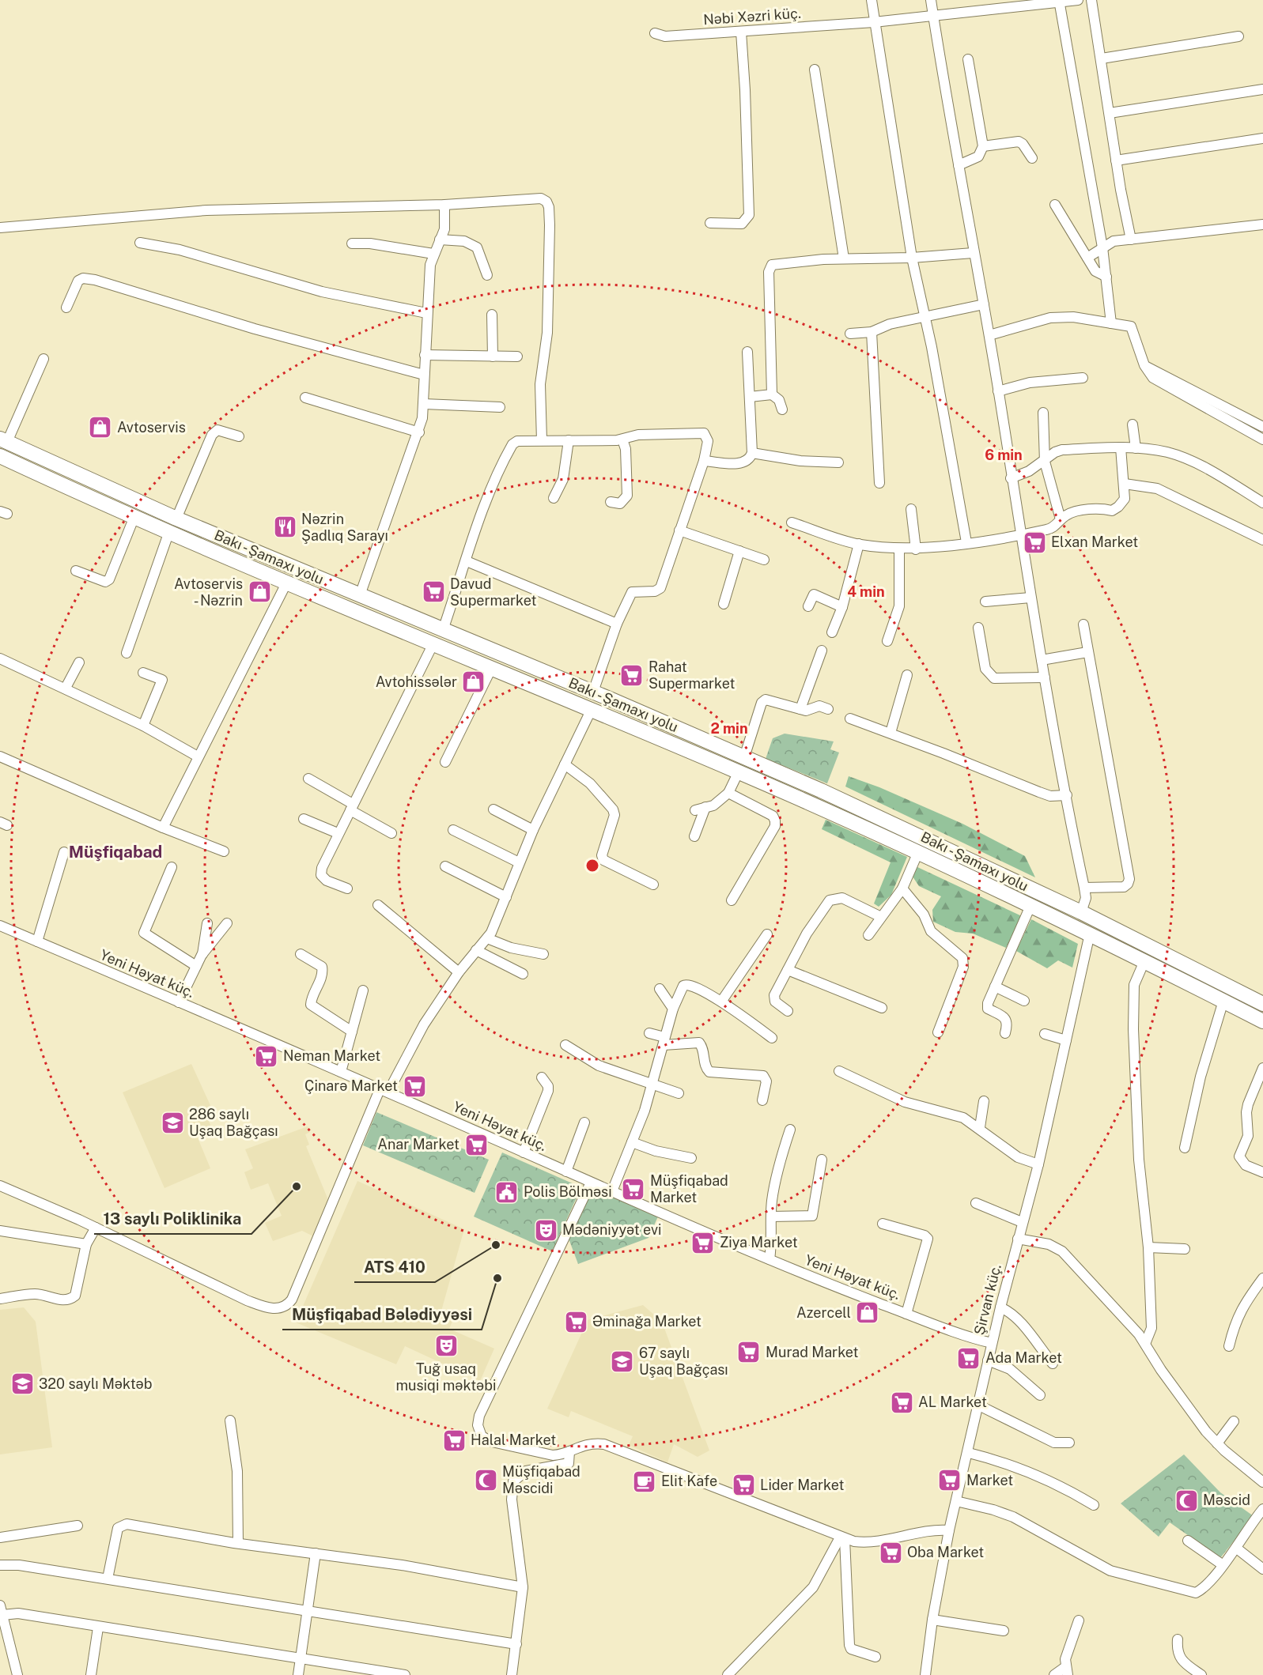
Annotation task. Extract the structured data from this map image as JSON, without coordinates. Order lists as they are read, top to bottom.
{
  "streets": {
    "highway": ["Bakı - Şamaxı yolu"],
    "street": ["Nəbi Xəzri küç.", "Yeni Həyat küç.", "Şirvan küç."]
  },
  "crossings": [
    ["Bakı - Şamaxı yolu", "Şirvan küç."],
    ["Yeni Həyat küç.", "Şirvan küç."]
  ],
  "districts": ["Müşfiqabad"],
  "places": {
    "shop": [
      "Avtoservis",
      "Avtoservis - Nəzrin",
      "Avtohissələr",
      "Azercell"
    ],
    "restaurant": ["Nəzrin Şadlıq Sarayı"],
    "supermarket": [
      "Elxan Market",
      "Davud Supermarket",
      "Rahat Supermarket",
      "Neman Market",
      "Çinarə Market",
      "Anar Market",
      "Müşfiqabad Market",
      "Ziya Market",
      "Əminağa Market",
      "Murad Market",
      "Ada Market",
      "AL Market",
      "Halal Market",
      "Market",
      "Lider Market",
      "Oba Market"
    ],
    "school or university": ["286 saylı Uşaq Bağçası", "67 saylı Uşaq Bağçası", "320 saylı Məktəb"],
    "other": ["13 saylı Poliklinika", "ATS 410", "Müşfiqabad Bələdiyyəsi"],
    "public building": ["Polis Bölməsi"],
    "theatre": ["Mədəniyyət evi", "Tuğ usaq musiqi məktəbi"],
    "mosque": ["Müşfiqabad Məscidi", "Məscid"],
    "cafe": ["Elit Kafe"]
  },
  "rings": ["6 min", "4 min", "2 min"]
}
